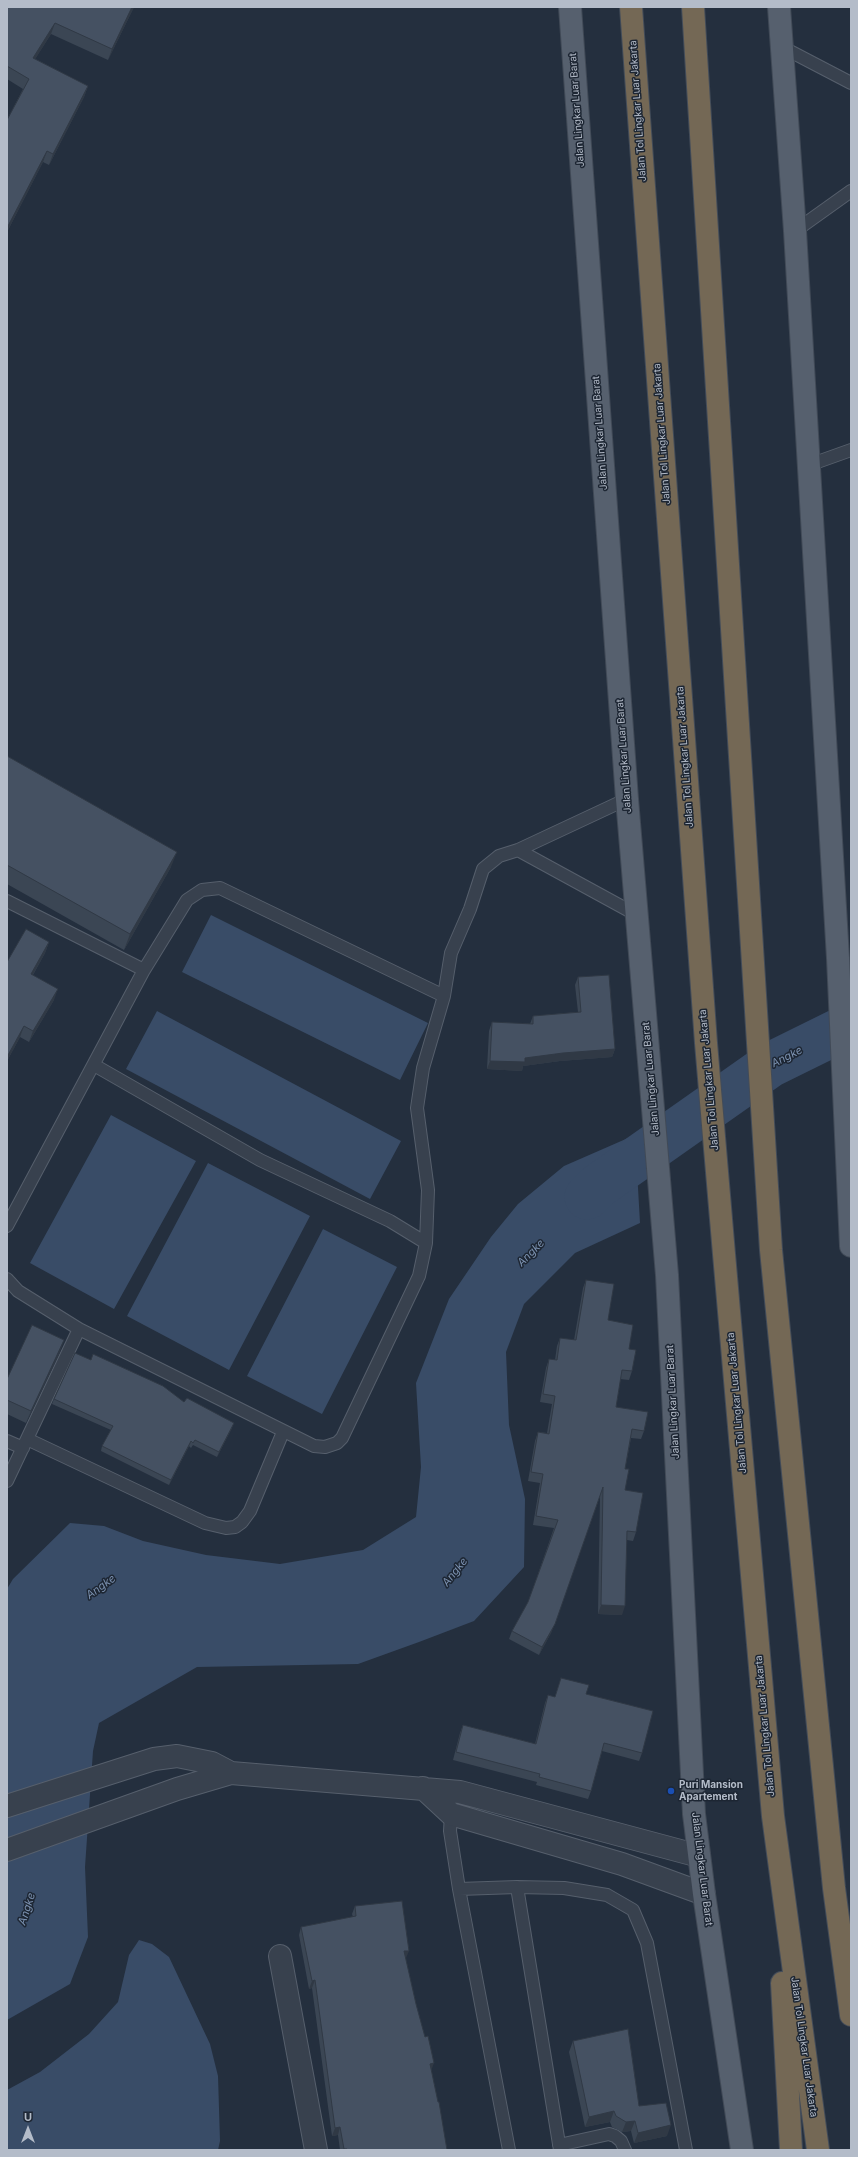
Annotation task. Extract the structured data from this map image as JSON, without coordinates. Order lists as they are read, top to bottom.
{
  "streets": {
    "highway": ["Jalan Tol Lingkar Luar Jakarta"],
    "main road": ["Jalan Lingkar Luar Barat"]
  },
  "water": ["Angke"],
  "places": ["Puri Mansion Apartement"],
  "north": "top"
}
